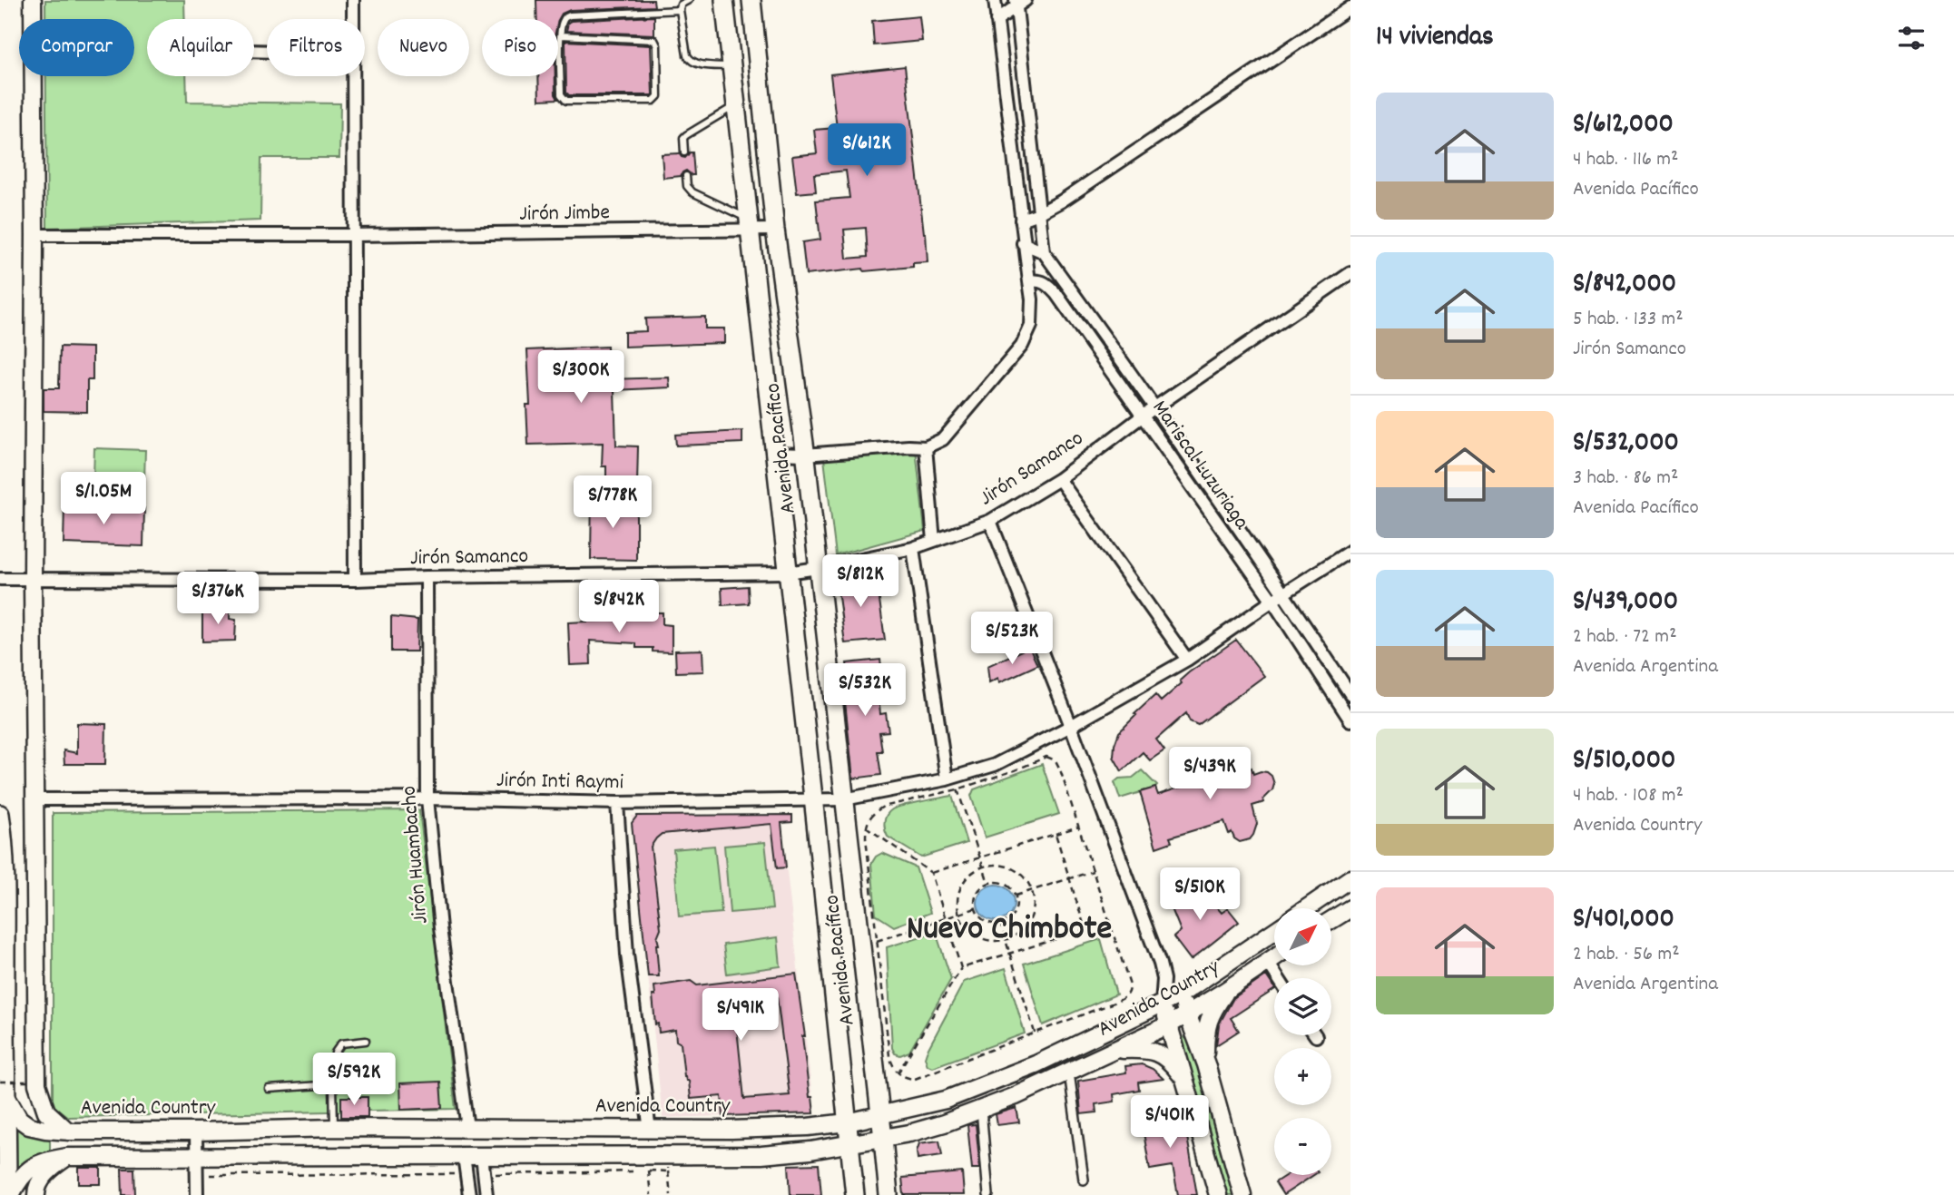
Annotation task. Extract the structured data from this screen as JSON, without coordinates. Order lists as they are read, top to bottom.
{
  "streets": {
    "main road": ["Avenida Pacífico", "Avenida Country"],
    "street": [
      "Jirón Jimbe",
      "Mariscal Luzuriaga",
      "Jirón Samanco",
      "Jirón Inti Raymi",
      "Jirón Huambacho"
    ]
  },
  "crossings": [
    ["Jirón Jimbe", "Avenida Pacífico"],
    ["Avenida Pacífico", "Jirón Samanco"],
    ["Avenida Pacífico", "Jirón Inti Raymi"],
    ["Avenida Pacífico", "Avenida Country"],
    ["Mariscal Luzuriaga", "Jirón Samanco"],
    ["Mariscal Luzuriaga", "Jirón Inti Raymi"],
    ["Jirón Samanco", "Jirón Huambacho"],
    ["Jirón Inti Raymi", "Jirón Huambacho"],
    ["Jirón Huambacho", "Avenida Country"]
  ],
  "districts": ["Nuevo Chimbote"],
  "north": "top right",
  "page": {
    "heading": "14 viviendas",
    "chip": [
      "Comprar",
      "Alquilar",
      "Filtros",
      "Nuevo",
      "Piso"
    ],
    "list": [
      {
        "name": "S/612,000",
        "note": "4 hab. · 116 m² · Avenida Pacífico"
      },
      {
        "name": "S/842,000",
        "note": "5 hab. · 133 m² · Jirón Samanco"
      },
      {
        "name": "S/532,000",
        "note": "3 hab. · 86 m² · Avenida Pacífico"
      },
      {
        "name": "S/439,000",
        "note": "2 hab. · 72 m² · Avenida Argentina"
      },
      {
        "name": "S/510,000",
        "note": "4 hab. · 108 m² · Avenida Country"
      },
      {
        "name": "S/401,000",
        "note": "2 hab. · 56 m² · Avenida Argentina"
      }
    ],
    "price": [
      "S/612K",
      "S/300K",
      "S/1.05M",
      "S/778K",
      "S/812K",
      "S/376K",
      "S/842K",
      "S/523K",
      "S/532K",
      "S/439K",
      "S/510K",
      "S/491K",
      "S/592K",
      "S/401K"
    ],
    "map_buttons": ["+", "−"]
  }
}
